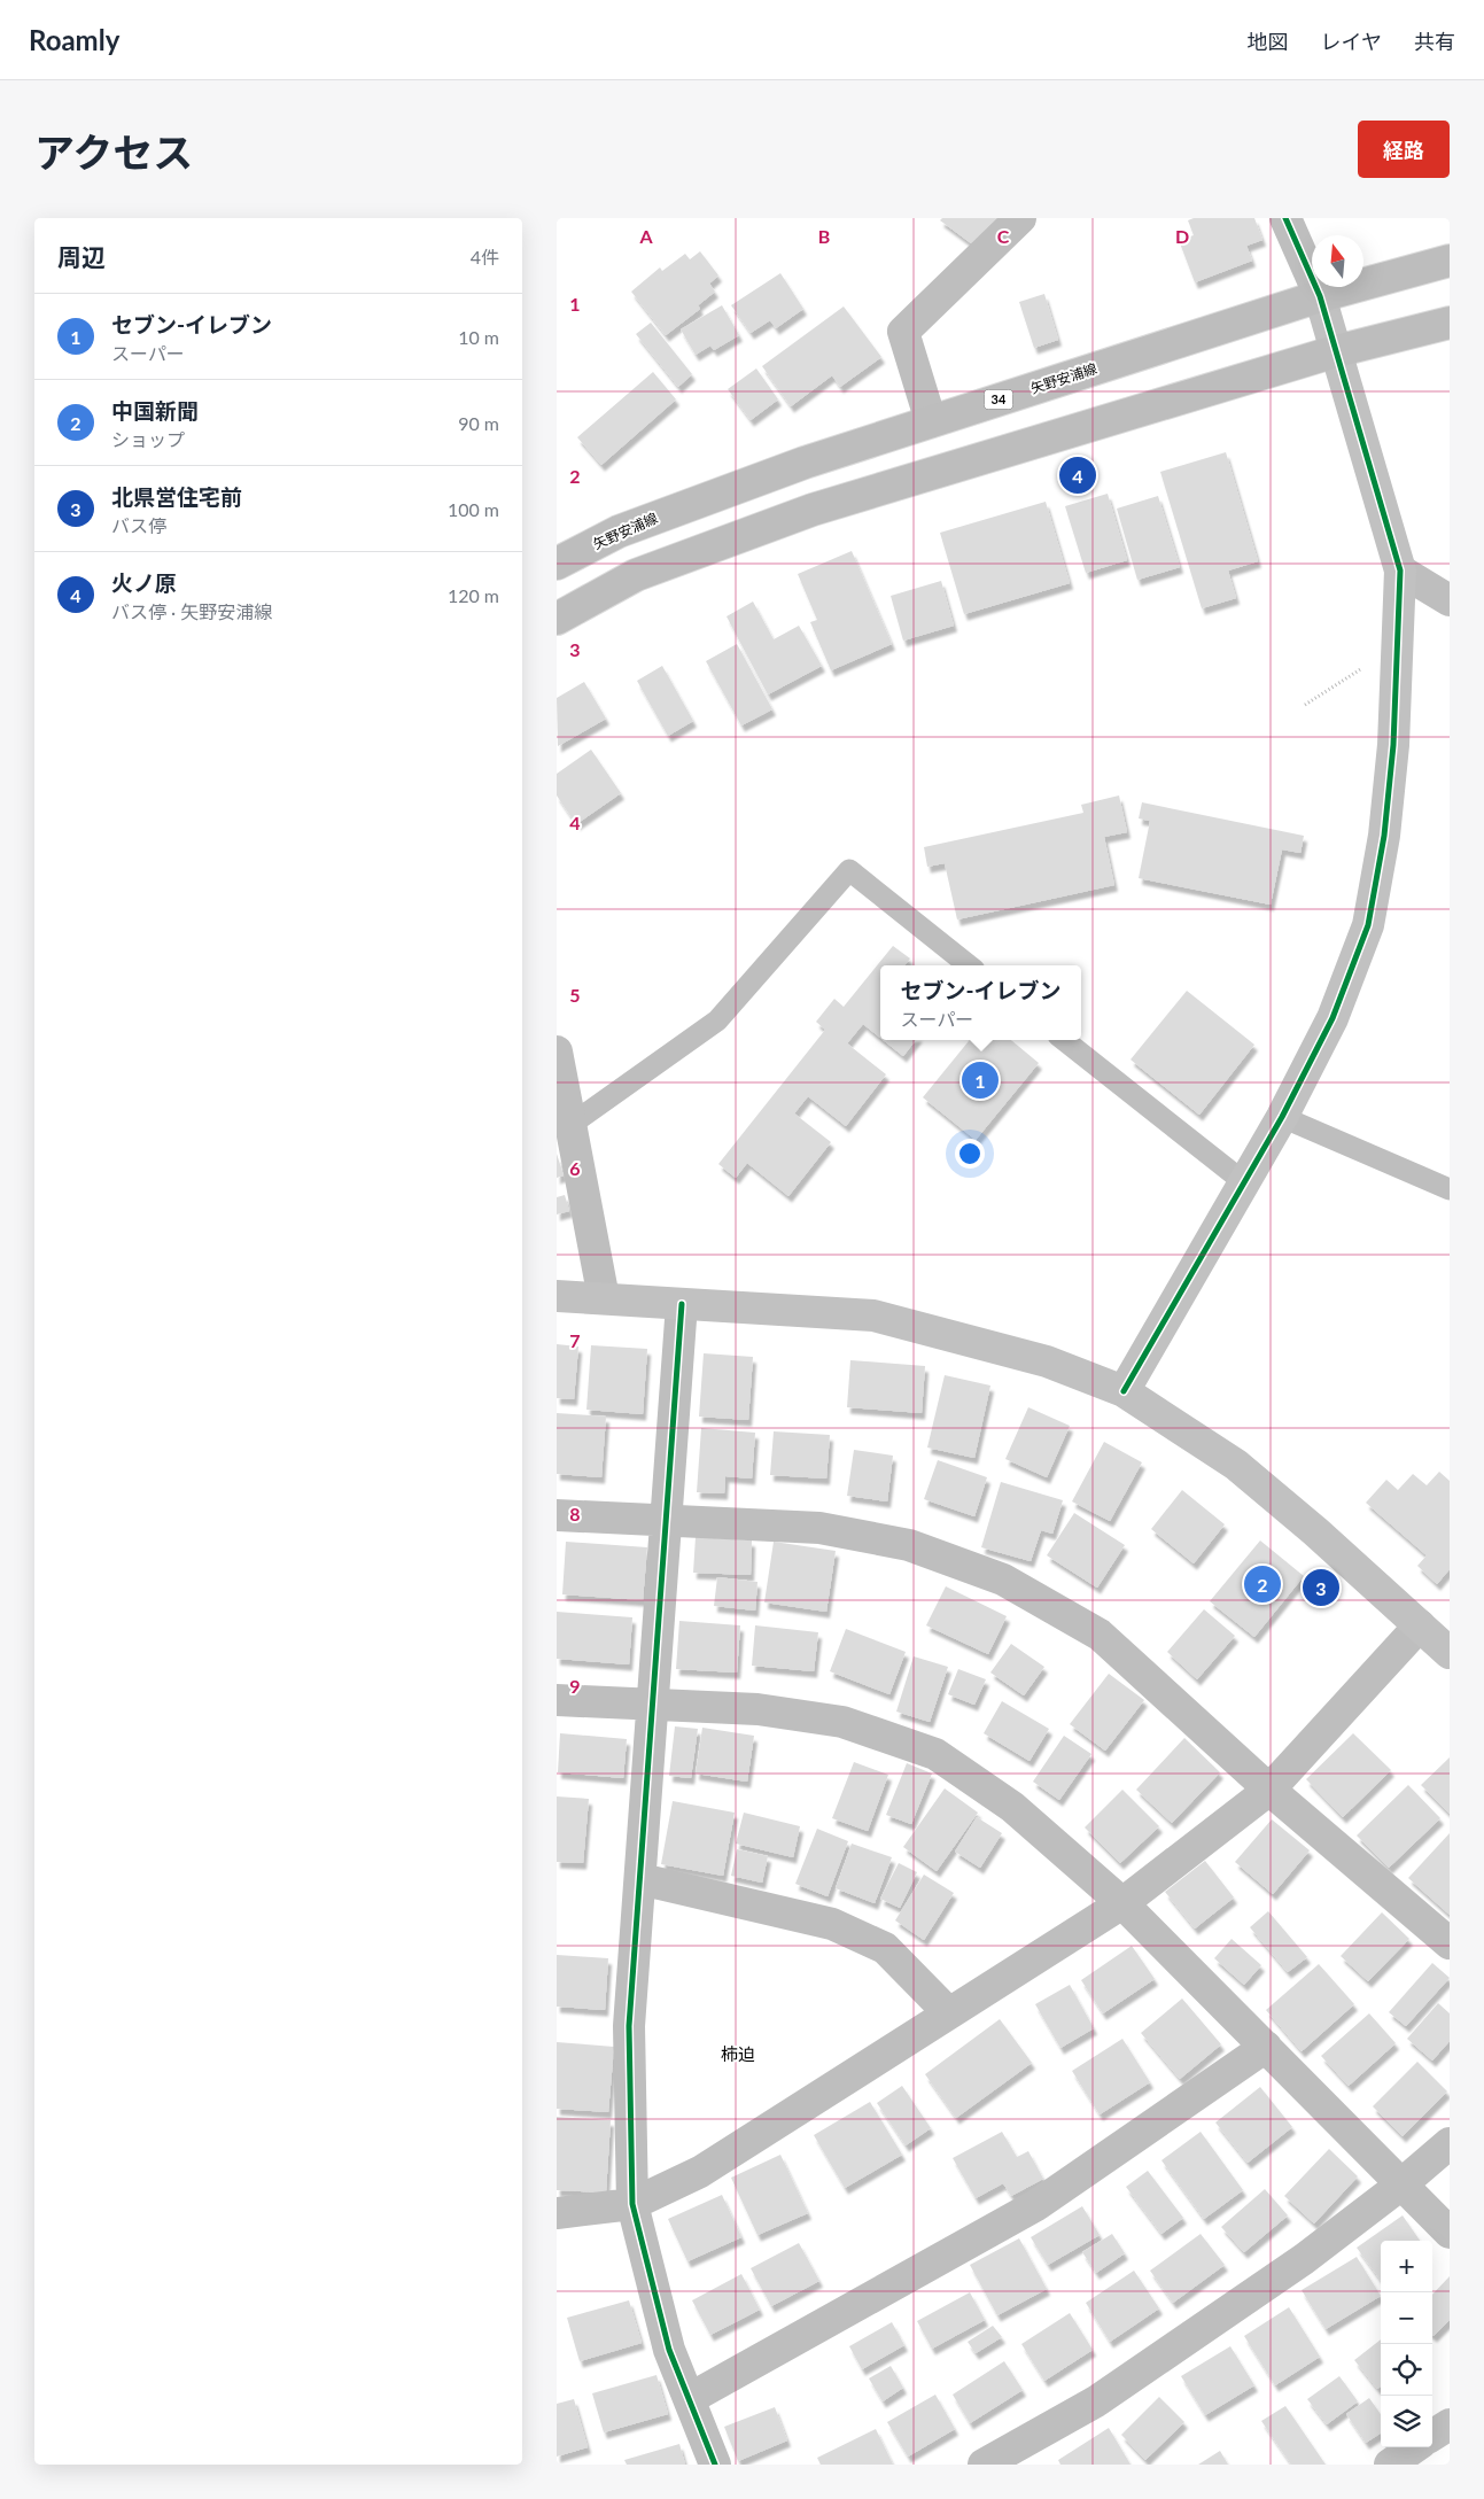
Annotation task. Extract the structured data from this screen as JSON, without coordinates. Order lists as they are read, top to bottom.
{
  "streets": {
    "main road": ["矢野安浦線", "34"]
  },
  "districts": ["柿迫"],
  "north": "top",
  "page": {
    "header": "Roamly",
    "nav": ["地図", "レイヤ", "共有"],
    "title": "アクセス",
    "buttons": "経路",
    "heading": ["周辺", "4件"],
    "list": [
      {
        "mark": "1",
        "name": "セブン-イレブン",
        "note": "スーパー",
        "value": "10 m"
      },
      {
        "mark": "2",
        "name": "中国新聞",
        "note": "ショップ",
        "value": "90 m"
      },
      {
        "mark": "3",
        "name": "北県営住宅前",
        "note": "バス停",
        "value": "100 m"
      },
      {
        "mark": "4",
        "name": "火ノ原",
        "note": "バス停 · 矢野安浦線",
        "value": "120 m"
      }
    ],
    "pins": [
      "4",
      "1",
      "2",
      "3"
    ],
    "popup": ["セブン-イレブン", "スーパー"],
    "map_buttons": ["+", "−"]
  },
  "grid": {
    "columns": [
      "A",
      "B",
      "C",
      "D"
    ],
    "rows": [
      "1",
      "2",
      "3",
      "4",
      "5",
      "6",
      "7",
      "8",
      "9"
    ]
  }
}
